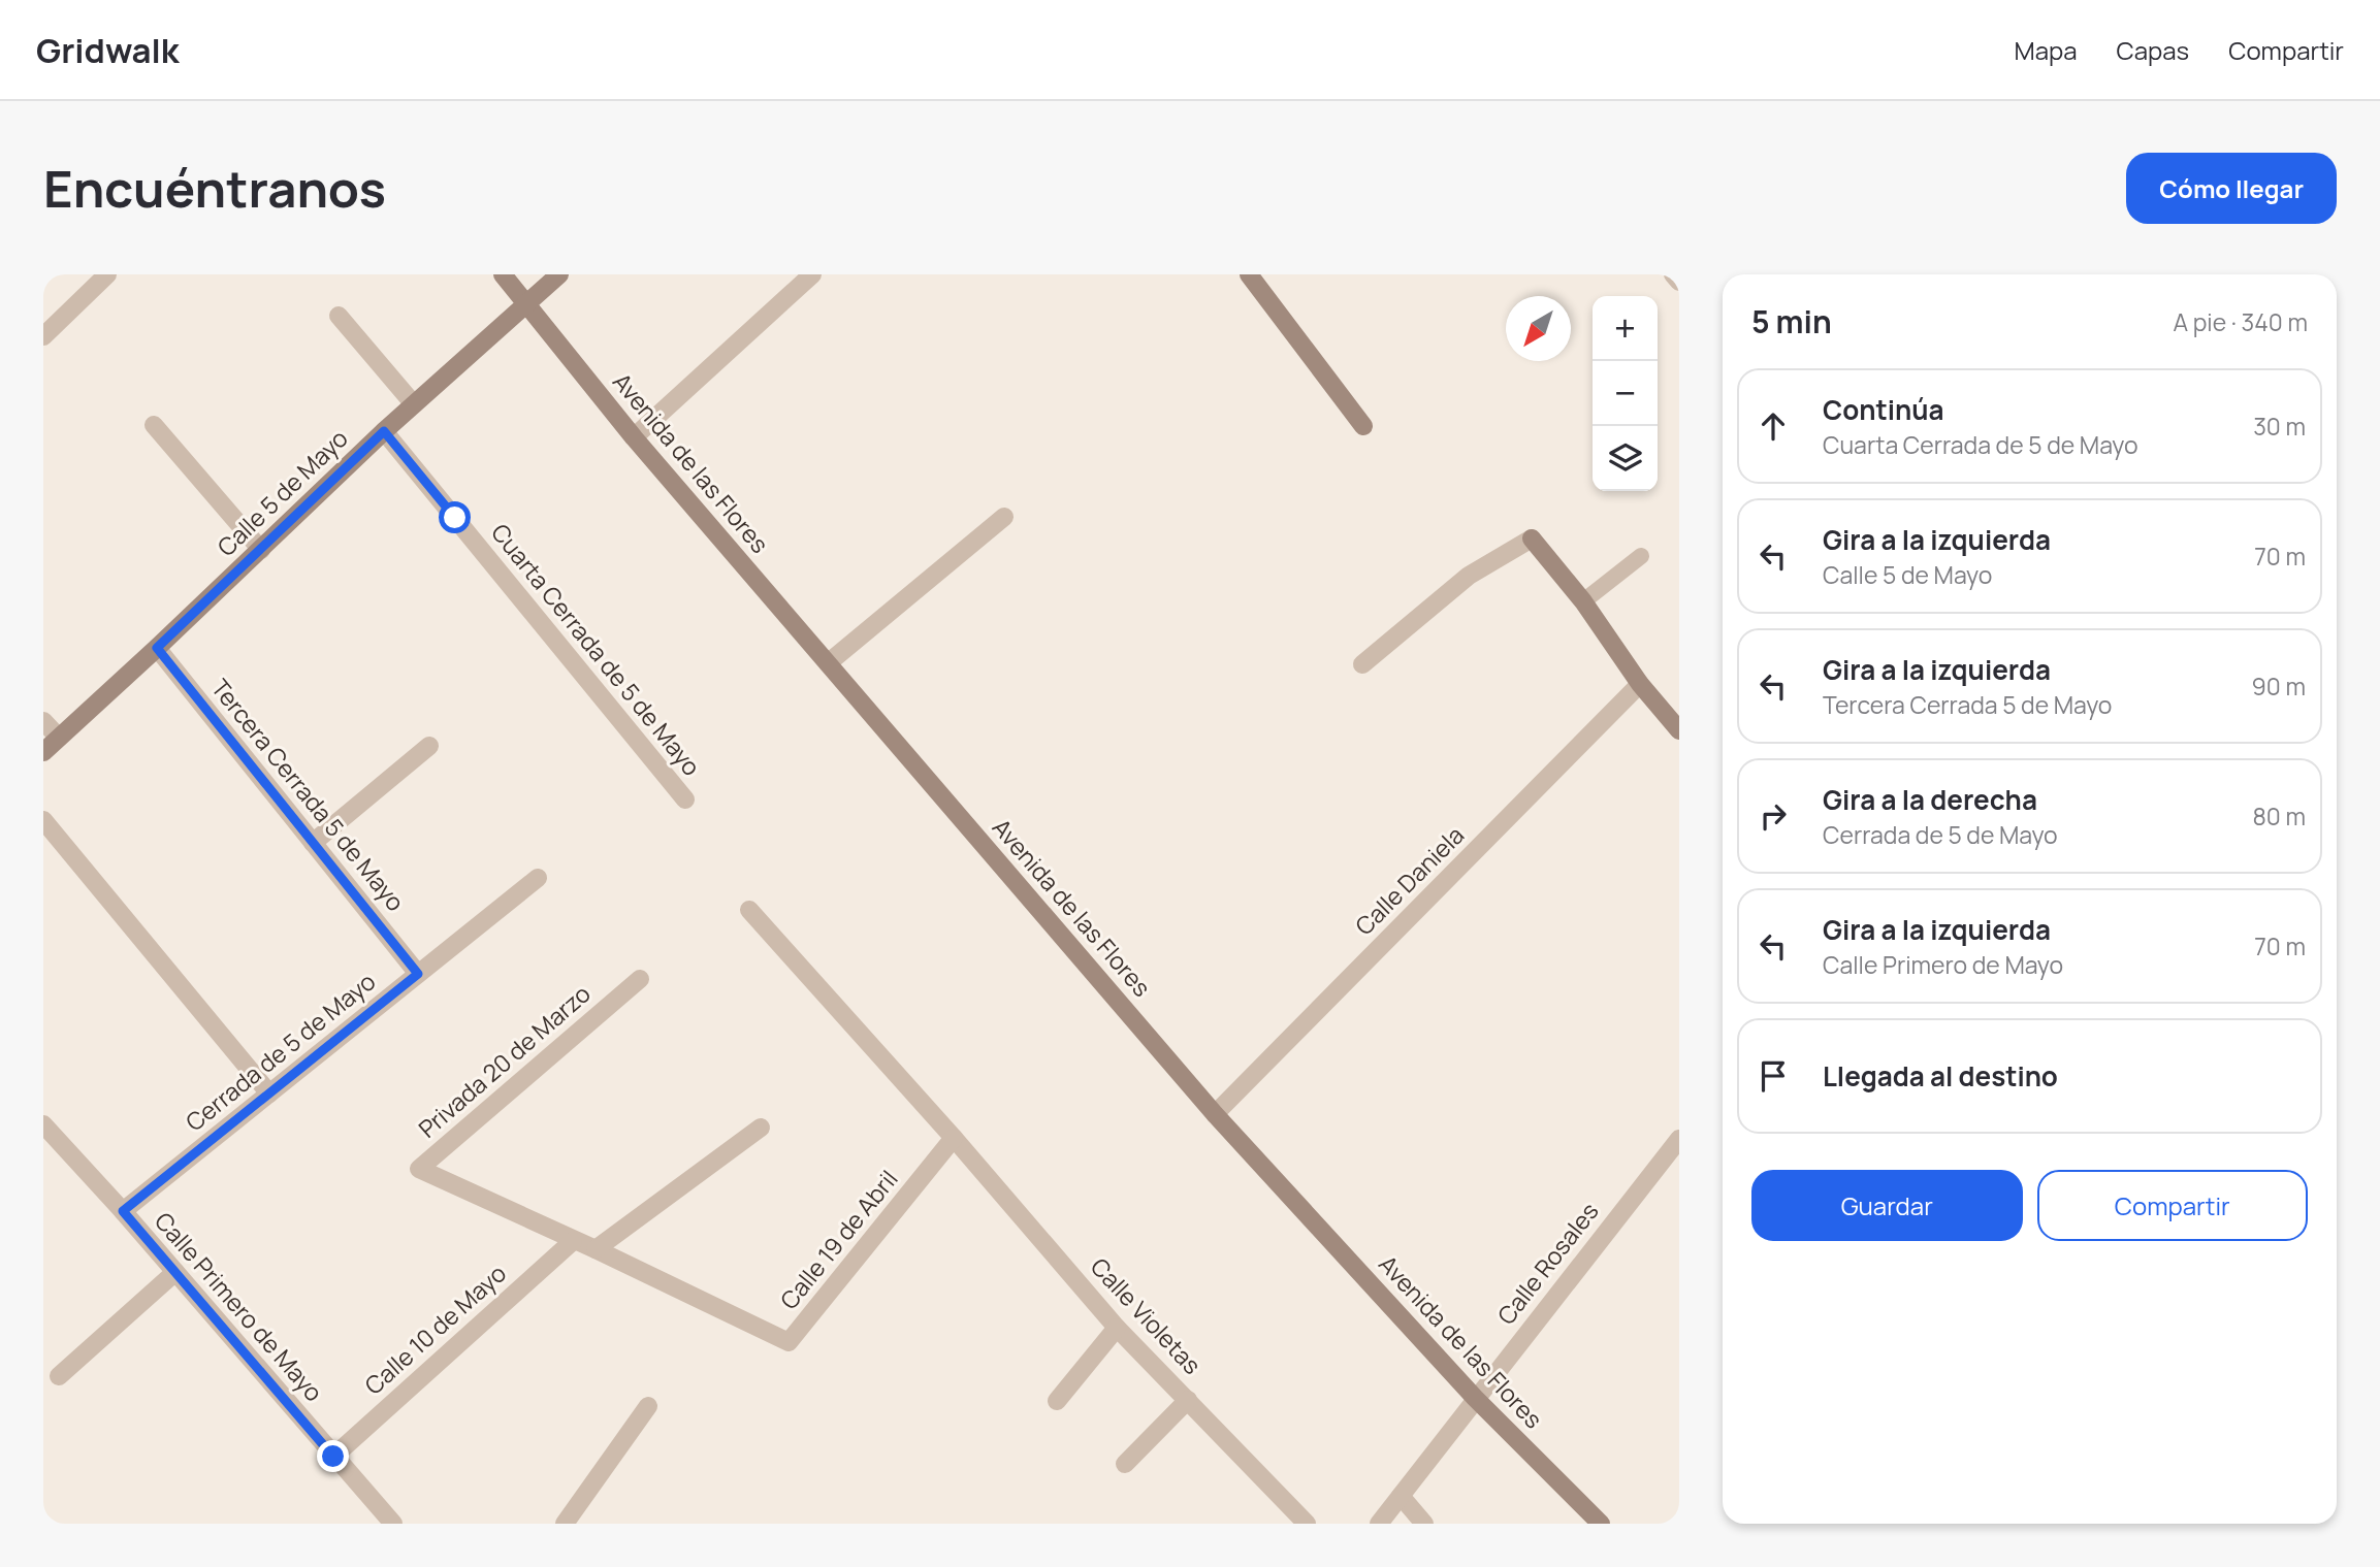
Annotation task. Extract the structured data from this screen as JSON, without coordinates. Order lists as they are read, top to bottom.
{
  "streets": {
    "street": [
      "Avenida de las Flores",
      "Calle 5 de Mayo",
      "Cuarta Cerrada de 5 de Mayo",
      "Tercera Cerrada 5 de Mayo",
      "Calle Daniela",
      "Cerrada de 5 de Mayo",
      "Privada 20 de Marzo",
      "Calle 19 de Abril",
      "Calle Rosales",
      "Calle Primero de Mayo",
      "Calle Violetas",
      "Calle 10 de Mayo"
    ]
  },
  "crossings": [
    ["Avenida de las Flores", "Calle 5 de Mayo"],
    ["Avenida de las Flores", "Calle Daniela"],
    ["Avenida de las Flores", "Calle Rosales"],
    ["Calle 5 de Mayo", "Cuarta Cerrada de 5 de Mayo"],
    ["Calle 5 de Mayo", "Tercera Cerrada 5 de Mayo"],
    ["Tercera Cerrada 5 de Mayo", "Cerrada de 5 de Mayo"],
    ["Cerrada de 5 de Mayo", "Calle Primero de Mayo"],
    ["Privada 20 de Marzo", "Calle 19 de Abril"],
    ["Privada 20 de Marzo", "Calle 10 de Mayo"],
    ["Calle 19 de Abril", "Calle Violetas"],
    ["Calle Primero de Mayo", "Calle 10 de Mayo"]
  ],
  "north": "bottom left",
  "page": {
    "header": "Gridwalk",
    "nav": ["Mapa", "Capas", "Compartir"],
    "buttons": [
      "Cómo llegar",
      ["Guardar", "Compartir"]
    ],
    "title": "Encuéntranos",
    "heading": ["5 min", "A pie · 340 m"],
    "map_buttons": ["+", "−"],
    "list": [
      ["Continúa", "Cuarta Cerrada de 5 de Mayo", "30 m"],
      ["Gira a la izquierda", "Calle 5 de Mayo", "70 m"],
      ["Gira a la izquierda", "Tercera Cerrada 5 de Mayo", "90 m"],
      ["Gira a la derecha", "Cerrada de 5 de Mayo", "80 m"],
      ["Gira a la izquierda", "Calle Primero de Mayo", "70 m"],
      "Llegada al destino"
    ]
  }
}
